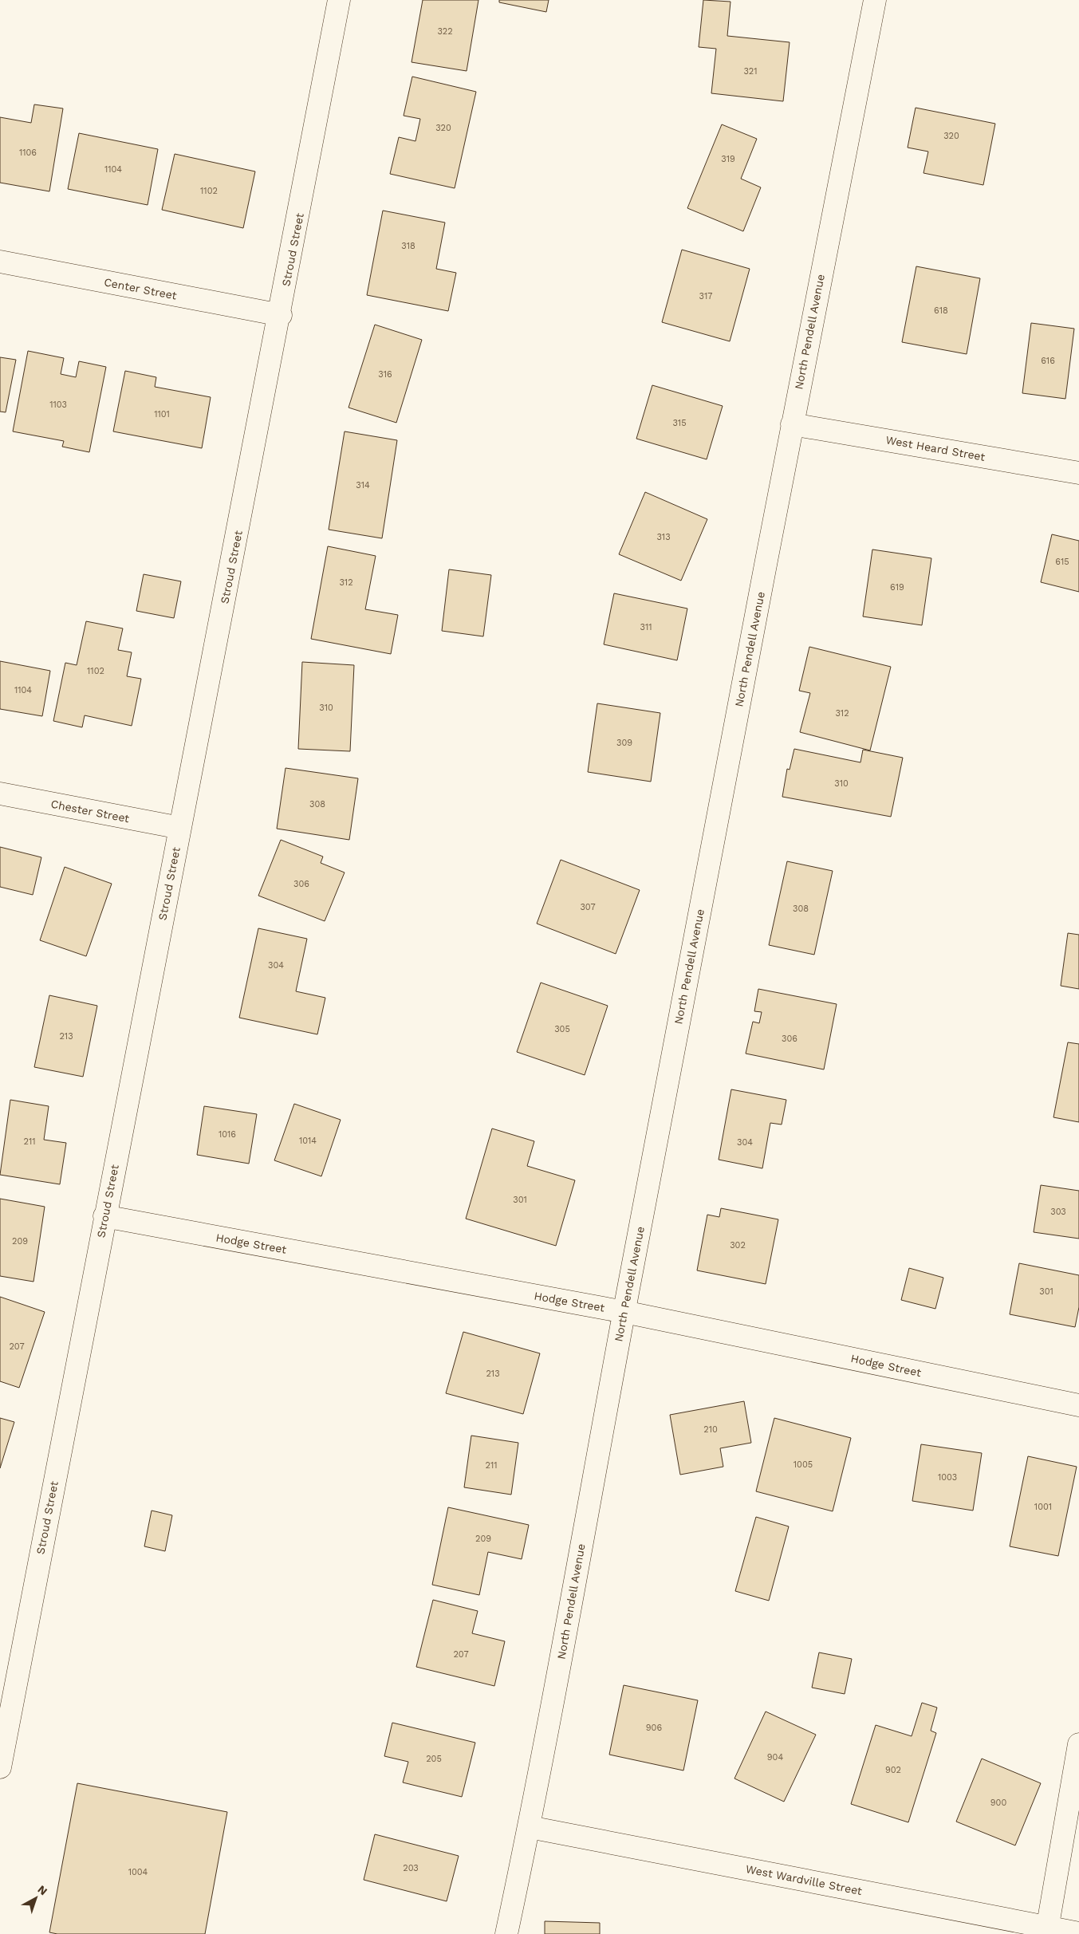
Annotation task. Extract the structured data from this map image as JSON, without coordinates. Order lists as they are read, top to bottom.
{
  "streets": {
    "street": [
      "Stroud Street",
      "Center Street",
      "North Pendell Avenue",
      "West Heard Street",
      "Chester Street",
      "Hodge Street",
      "West Wardville Street"
    ]
  },
  "crossings": [
    ["Stroud Street", "Center Street"],
    ["Stroud Street", "Chester Street"],
    ["Stroud Street", "Hodge Street"],
    ["North Pendell Avenue", "West Heard Street"],
    ["North Pendell Avenue", "Hodge Street"],
    ["North Pendell Avenue", "West Wardville Street"]
  ],
  "house_numbers": [
    "322",
    "321",
    "320",
    "320",
    "1106",
    "319",
    "1104",
    "1102",
    "318",
    "317",
    "618",
    "616",
    "316",
    "1103",
    "1101",
    "315",
    "314",
    "313",
    "615",
    "312",
    "619",
    "311",
    "1102",
    "1104",
    "310",
    "312",
    "309",
    "310",
    "308",
    "306",
    "307",
    "308",
    "304",
    "305",
    "213",
    "306",
    "1016",
    "1014",
    "211",
    "304",
    "301",
    "303",
    "209",
    "302",
    "301",
    "207",
    "213",
    "210",
    "1005",
    "211",
    "1003",
    "1001",
    "209",
    "207",
    "906",
    "904",
    "205",
    "902",
    "900",
    "203",
    "1004"
  ],
  "north": "top right"
}
